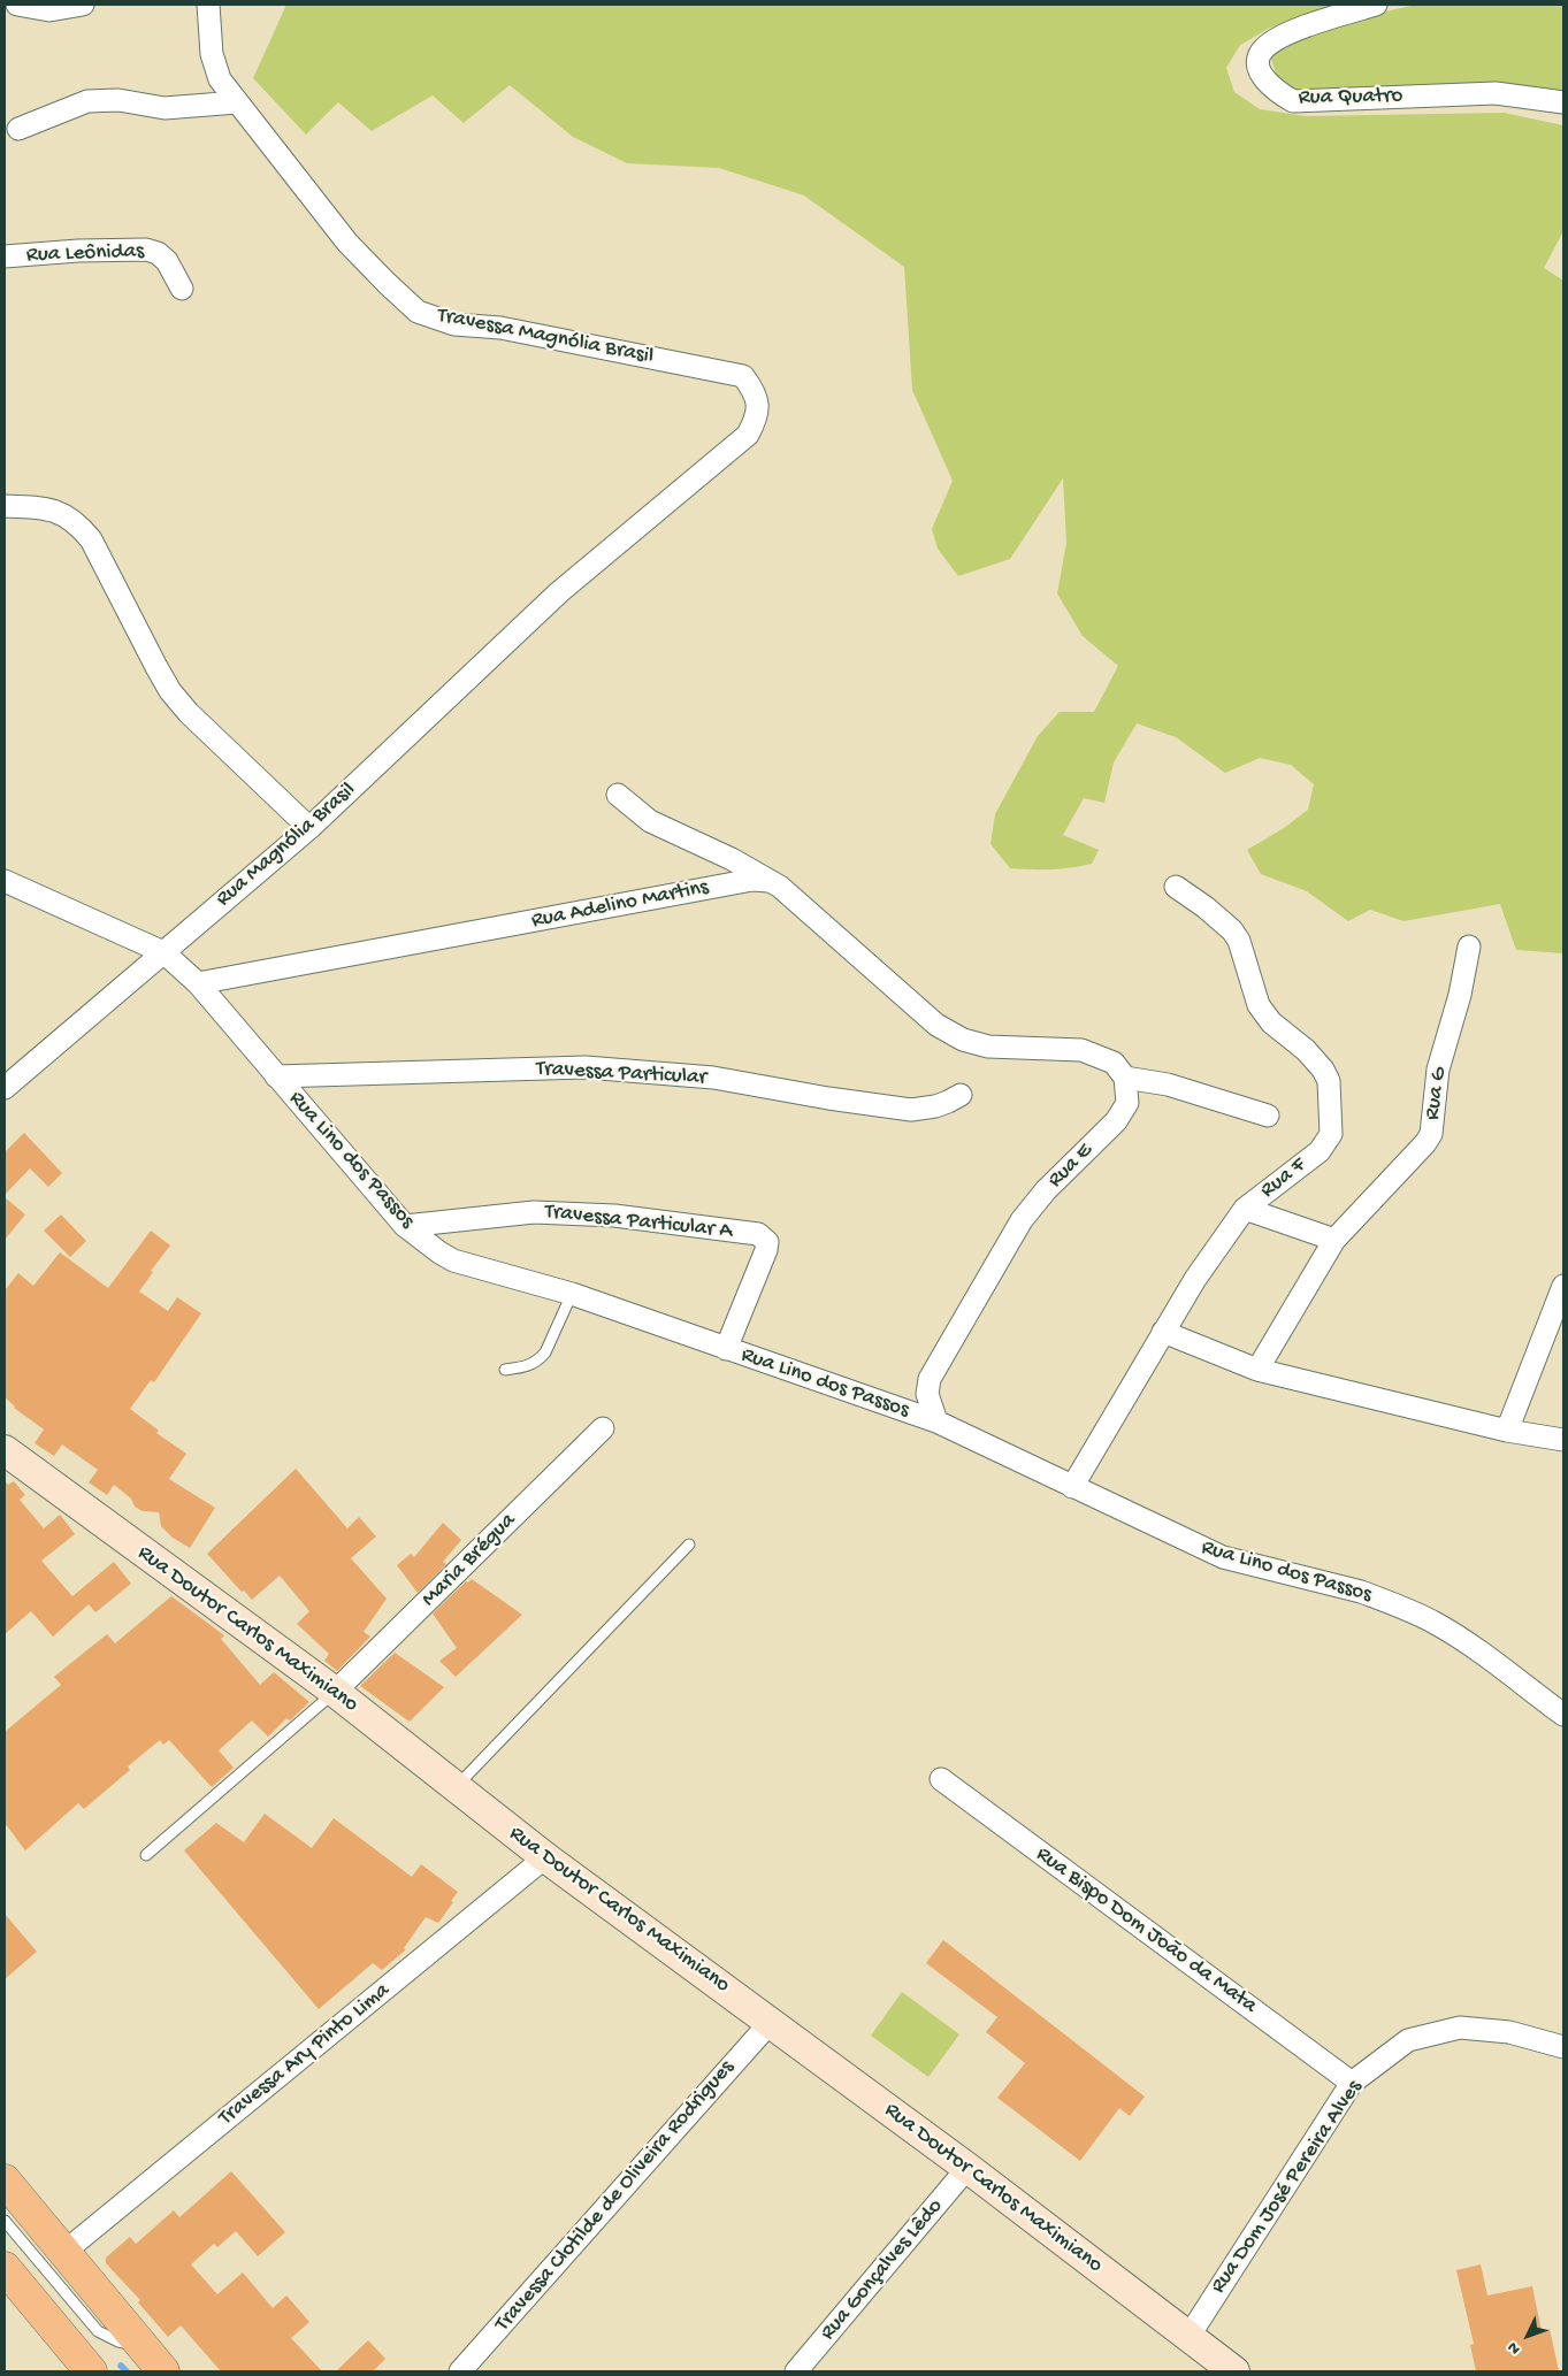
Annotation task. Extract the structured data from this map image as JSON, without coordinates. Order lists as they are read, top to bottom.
{
  "streets": {
    "main road": ["Rua Doutor Carlos Maximiano"],
    "street": [
      "Rua Quatro",
      "Rua Leônidas",
      "Travessa Magnólia Brasil",
      "Rua Magnólia Brasil",
      "Rua Adelino Martins",
      "Travessa Particular",
      "Rua G",
      "Rua Lino dos Passos",
      "Rua E",
      "Rua F",
      "Travessa Particular A",
      "Maria Brégua",
      "Rua Bispo Dom João da Mata",
      "Travessa Ary Pinto Lima",
      "Rua Dom José Pereira Alves",
      "Travessa Clotilde de Oliveira Rodrigues",
      "Rua Gonçalves Lêdo"
    ]
  },
  "crossings": [
    ["Travessa Magnólia Brasil", "Rua Magnólia Brasil"],
    ["Rua Magnólia Brasil", "Rua Lino dos Passos"],
    ["Rua Adelino Martins", "Rua Lino dos Passos"],
    ["Travessa Particular", "Rua Lino dos Passos"],
    ["Rua Lino dos Passos", "Rua E"],
    ["Rua Lino dos Passos", "Rua F"],
    ["Rua Lino dos Passos", "Travessa Particular A"],
    ["Maria Brégua", "Rua Doutor Carlos Maximiano"],
    ["Rua Doutor Carlos Maximiano", "Travessa Ary Pinto Lima"],
    ["Rua Doutor Carlos Maximiano", "Rua Dom José Pereira Alves"],
    ["Rua Doutor Carlos Maximiano", "Travessa Clotilde de Oliveira Rodrigues"],
    ["Rua Doutor Carlos Maximiano", "Rua Gonçalves Lêdo"],
    ["Rua Bispo Dom João da Mata", "Rua Dom José Pereira Alves"]
  ],
  "north": "bottom left"
}
